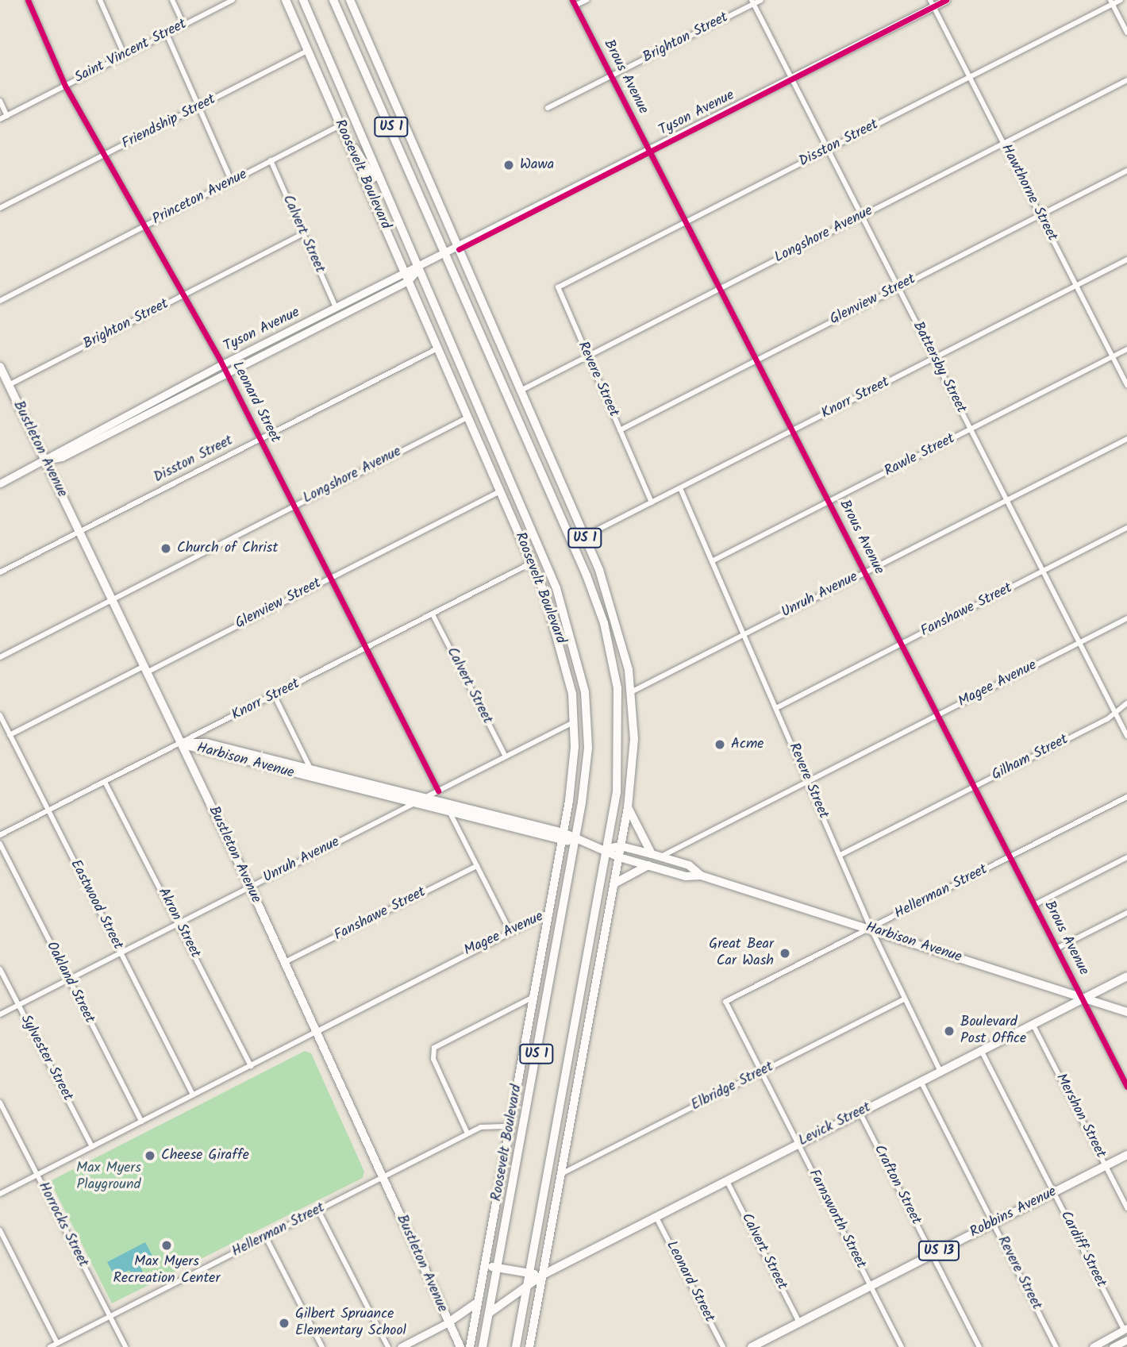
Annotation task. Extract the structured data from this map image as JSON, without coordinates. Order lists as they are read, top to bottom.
{
  "streets": {
    "highway": [
      "US 1",
      "Roosevelt Boulevard",
      "Levick Street",
      "Robbins Avenue",
      "US 13"
    ],
    "main road": ["Bustleton Avenue", "Harbison Avenue"],
    "street": [
      "Brighton Street",
      "Saint Vincent Street",
      "Brous Avenue",
      "Tyson Avenue",
      "Friendship Street",
      "Disston Street",
      "Hawthorne Street",
      "Princeton Avenue",
      "Calvert Street",
      "Longshore Avenue",
      "Glenview Street",
      "Battersby Street",
      "Revere Street",
      "Knorr Street",
      "Leonard Street",
      "Rawle Street",
      "Unruh Avenue",
      "Fanshawe Street",
      "Magee Avenue",
      "Gilham Street",
      "Hellerman Street",
      "Eastwood Street",
      "Akron Street",
      "Oakland Street",
      "Sylvester Street",
      "Elbridge Street",
      "Mershon Street",
      "Crafton Street",
      "Farnsworth Street",
      "Horrocks Street",
      "Cardiff Street"
    ]
  },
  "crossings": [
    ["Brighton Street", "Brous Avenue"],
    ["Brighton Street", "Calvert Street"],
    ["Brighton Street", "Battersby Street"],
    ["Brighton Street", "Leonard Street"],
    ["Brighton Street", "Bustleton Avenue"],
    ["Saint Vincent Street", "Leonard Street"],
    ["Brous Avenue", "Tyson Avenue"],
    ["Brous Avenue", "Disston Street"],
    ["Brous Avenue", "Longshore Avenue"],
    ["Brous Avenue", "Glenview Street"],
    ["Brous Avenue", "Knorr Street"],
    ["Brous Avenue", "Rawle Street"],
    ["Brous Avenue", "Unruh Avenue"],
    ["Brous Avenue", "Fanshawe Street"],
    ["Brous Avenue", "Magee Avenue"],
    ["Brous Avenue", "Gilham Street"],
    ["Brous Avenue", "Harbison Avenue"],
    ["Brous Avenue", "Hellerman Street"],
    ["Brous Avenue", "Levick Street"],
    ["Tyson Avenue", "US 1"],
    ["Tyson Avenue", "Roosevelt Boulevard"],
    ["Tyson Avenue", "Hawthorne Street"],
    ["Tyson Avenue", "Calvert Street"],
    ["Tyson Avenue", "Battersby Street"],
    ["Tyson Avenue", "Leonard Street"],
    ["Tyson Avenue", "Bustleton Avenue"],
    ["Friendship Street", "Roosevelt Boulevard"],
    ["Friendship Street", "Leonard Street"],
    ["US 1", "Longshore Avenue"],
    ["US 1", "Knorr Street"],
    ["US 1", "Unruh Avenue"],
    ["US 1", "Harbison Avenue"],
    ["US 1", "Elbridge Street"],
    ["US 1", "Levick Street"],
    ["Disston Street", "Roosevelt Boulevard"],
    ["Disston Street", "Hawthorne Street"],
    ["Disston Street", "Battersby Street"],
    ["Disston Street", "Revere Street"],
    ["Disston Street", "Leonard Street"],
    ["Disston Street", "Bustleton Avenue"],
    ["Roosevelt Boulevard", "Princeton Avenue"],
    ["Roosevelt Boulevard", "Longshore Avenue"],
    ["Roosevelt Boulevard", "Glenview Street"],
    ["Roosevelt Boulevard", "Knorr Street"],
    ["Roosevelt Boulevard", "Unruh Avenue"],
    ["Roosevelt Boulevard", "Magee Avenue"],
    ["Roosevelt Boulevard", "Harbison Avenue"],
    ["Roosevelt Boulevard", "Hellerman Street"],
    ["Roosevelt Boulevard", "Levick Street"],
    ["Hawthorne Street", "Longshore Avenue"],
    ["Hawthorne Street", "Glenview Street"],
    ["Hawthorne Street", "Knorr Street"],
    ["Hawthorne Street", "Rawle Street"],
    ["Princeton Avenue", "Calvert Street"],
    ["Princeton Avenue", "Leonard Street"],
    ["Calvert Street", "Knorr Street"],
    ["Calvert Street", "Unruh Avenue"],
    ["Calvert Street", "Levick Street"],
    ["Calvert Street", "Robbins Avenue"],
    ["Longshore Avenue", "Battersby Street"],
    ["Longshore Avenue", "Revere Street"],
    ["Longshore Avenue", "Leonard Street"],
    ["Longshore Avenue", "Bustleton Avenue"],
    ["Glenview Street", "Battersby Street"],
    ["Glenview Street", "Revere Street"],
    ["Glenview Street", "Leonard Street"],
    ["Glenview Street", "Bustleton Avenue"],
    ["Glenview Street", "Eastwood Street"],
    ["Battersby Street", "Knorr Street"],
    ["Battersby Street", "Rawle Street"],
    ["Battersby Street", "Unruh Avenue"],
    ["Battersby Street", "Fanshawe Street"],
    ["Battersby Street", "Magee Avenue"],
    ["Battersby Street", "Gilham Street"],
    ["Revere Street", "Knorr Street"],
    ["Revere Street", "Rawle Street"],
    ["Revere Street", "Unruh Avenue"],
    ["Revere Street", "Fanshawe Street"],
    ["Revere Street", "Magee Avenue"],
    ["Revere Street", "Gilham Street"],
    ["Revere Street", "Harbison Avenue"],
    ["Revere Street", "Hellerman Street"],
    ["Revere Street", "Elbridge Street"],
    ["Revere Street", "Levick Street"],
    ["Revere Street", "Robbins Avenue"],
    ["Knorr Street", "Leonard Street"],
    ["Knorr Street", "Bustleton Avenue"],
    ["Knorr Street", "Harbison Avenue"],
    ["Knorr Street", "Eastwood Street"],
    ["Knorr Street", "Akron Street"],
    ["Leonard Street", "Unruh Avenue"],
    ["Leonard Street", "Levick Street"],
    ["Bustleton Avenue", "Unruh Avenue"],
    ["Bustleton Avenue", "Fanshawe Street"],
    ["Bustleton Avenue", "Magee Avenue"],
    ["Bustleton Avenue", "Harbison Avenue"],
    ["Bustleton Avenue", "Hellerman Street"],
    ["Unruh Avenue", "Harbison Avenue"],
    ["Unruh Avenue", "Eastwood Street"],
    ["Unruh Avenue", "Akron Street"],
    ["Unruh Avenue", "Oakland Street"],
    ["Unruh Avenue", "Sylvester Street"],
    ["Magee Avenue", "Harbison Avenue"],
    ["Magee Avenue", "Eastwood Street"],
    ["Magee Avenue", "Akron Street"],
    ["Magee Avenue", "Oakland Street"],
    ["Magee Avenue", "Sylvester Street"],
    ["Magee Avenue", "Horrocks Street"],
    ["Harbison Avenue", "Hellerman Street"],
    ["Harbison Avenue", "Levick Street"],
    ["Hellerman Street", "Farnsworth Street"],
    ["Hellerman Street", "Horrocks Street"],
    ["Elbridge Street", "Farnsworth Street"],
    ["Mershon Street", "Levick Street"],
    ["Mershon Street", "Robbins Avenue"],
    ["Levick Street", "Crafton Street"],
    ["Levick Street", "Farnsworth Street"],
    ["Levick Street", "Cardiff Street"],
    ["Crafton Street", "Robbins Avenue"],
    ["Robbins Avenue", "Farnsworth Street"],
    ["Robbins Avenue", "Cardiff Street"]
  ],
  "parks": ["Max Myers Playground"],
  "places": [
    "Wawa",
    "Church of Christ",
    "Acme",
    "Great Bear Car Wash",
    "Boulevard Post Office",
    "Cheese Giraffe",
    "Max Myers Recreation Center",
    "Gilbert Spruance Elementary School"
  ]
}
